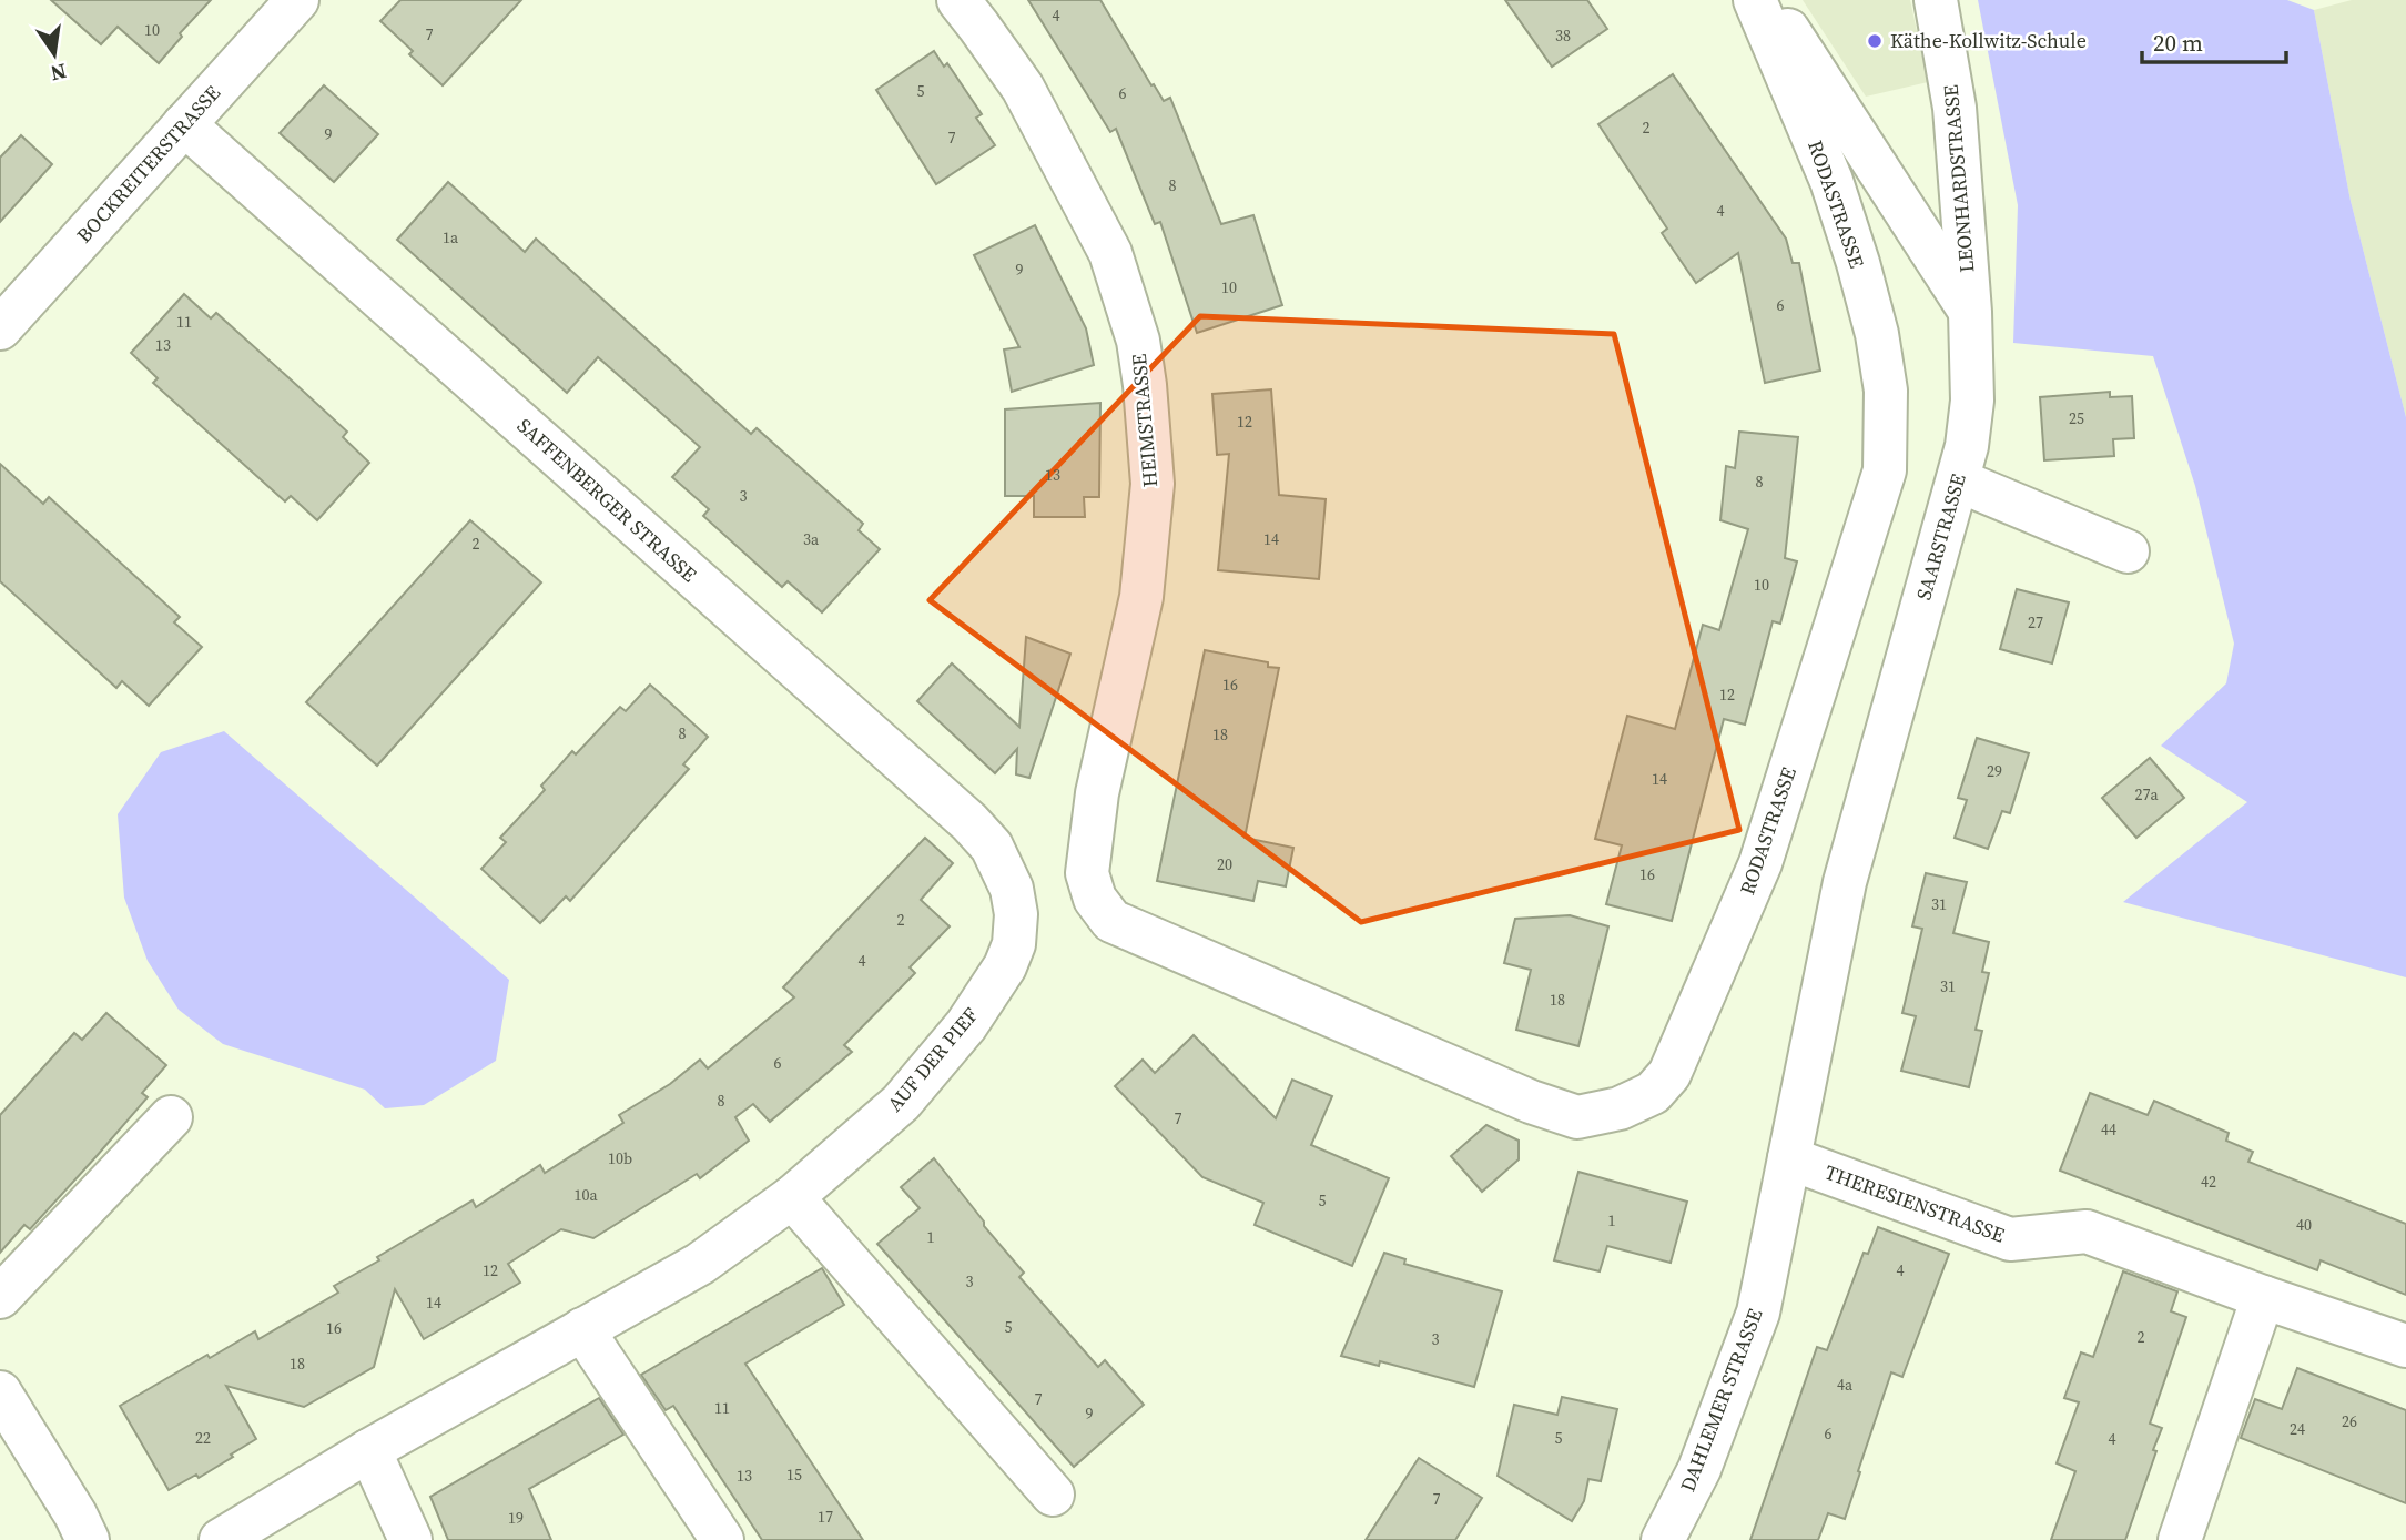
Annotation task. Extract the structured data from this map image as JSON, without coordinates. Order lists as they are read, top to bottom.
{
  "streets": {
    "street": [
      "BOCKREITERSTRASSE",
      "LEONHARDSTRASSE",
      "RODASTRASSE",
      "HEIMSTRASSE",
      "SAFFENBERGER STRASSE",
      "SAARSTRASSE",
      "AUF DER PIEF",
      "THERESIENSTRASSE",
      "DAHLEMER STRASSE"
    ]
  },
  "crossings": [
    ["BOCKREITERSTRASSE", "SAFFENBERGER STRASSE"],
    ["LEONHARDSTRASSE", "SAARSTRASSE"],
    ["RODASTRASSE", "HEIMSTRASSE"],
    ["SAFFENBERGER STRASSE", "AUF DER PIEF"],
    ["SAARSTRASSE", "THERESIENSTRASSE"],
    ["SAARSTRASSE", "DAHLEMER STRASSE"],
    ["THERESIENSTRASSE", "DAHLEMER STRASSE"]
  ],
  "places": ["Käthe-Kollwitz-Schule"],
  "house_numbers": [
    "4",
    "10",
    "7",
    "38",
    "5",
    "6",
    "2",
    "9",
    "7",
    "8",
    "4",
    "1a",
    "9",
    "10",
    "6",
    "11",
    "13",
    "25",
    "12",
    "13",
    "8",
    "3",
    "3a",
    "14",
    "2",
    "10",
    "27",
    "16",
    "12",
    "8",
    "18",
    "29",
    "14",
    "27a",
    "20",
    "16",
    "31",
    "2",
    "4",
    "31",
    "18",
    "6",
    "8",
    "7",
    "44",
    "10b",
    "42",
    "10a",
    "5",
    "1",
    "40",
    "1",
    "12",
    "4",
    "3",
    "14",
    "5",
    "16",
    "2",
    "3",
    "18",
    "4a",
    "7",
    "11",
    "9",
    "26",
    "24",
    "6",
    "22",
    "5",
    "4",
    "15",
    "13",
    "7",
    "17",
    "19"
  ],
  "scale_bar": "20 m",
  "north": "bottom"
}
